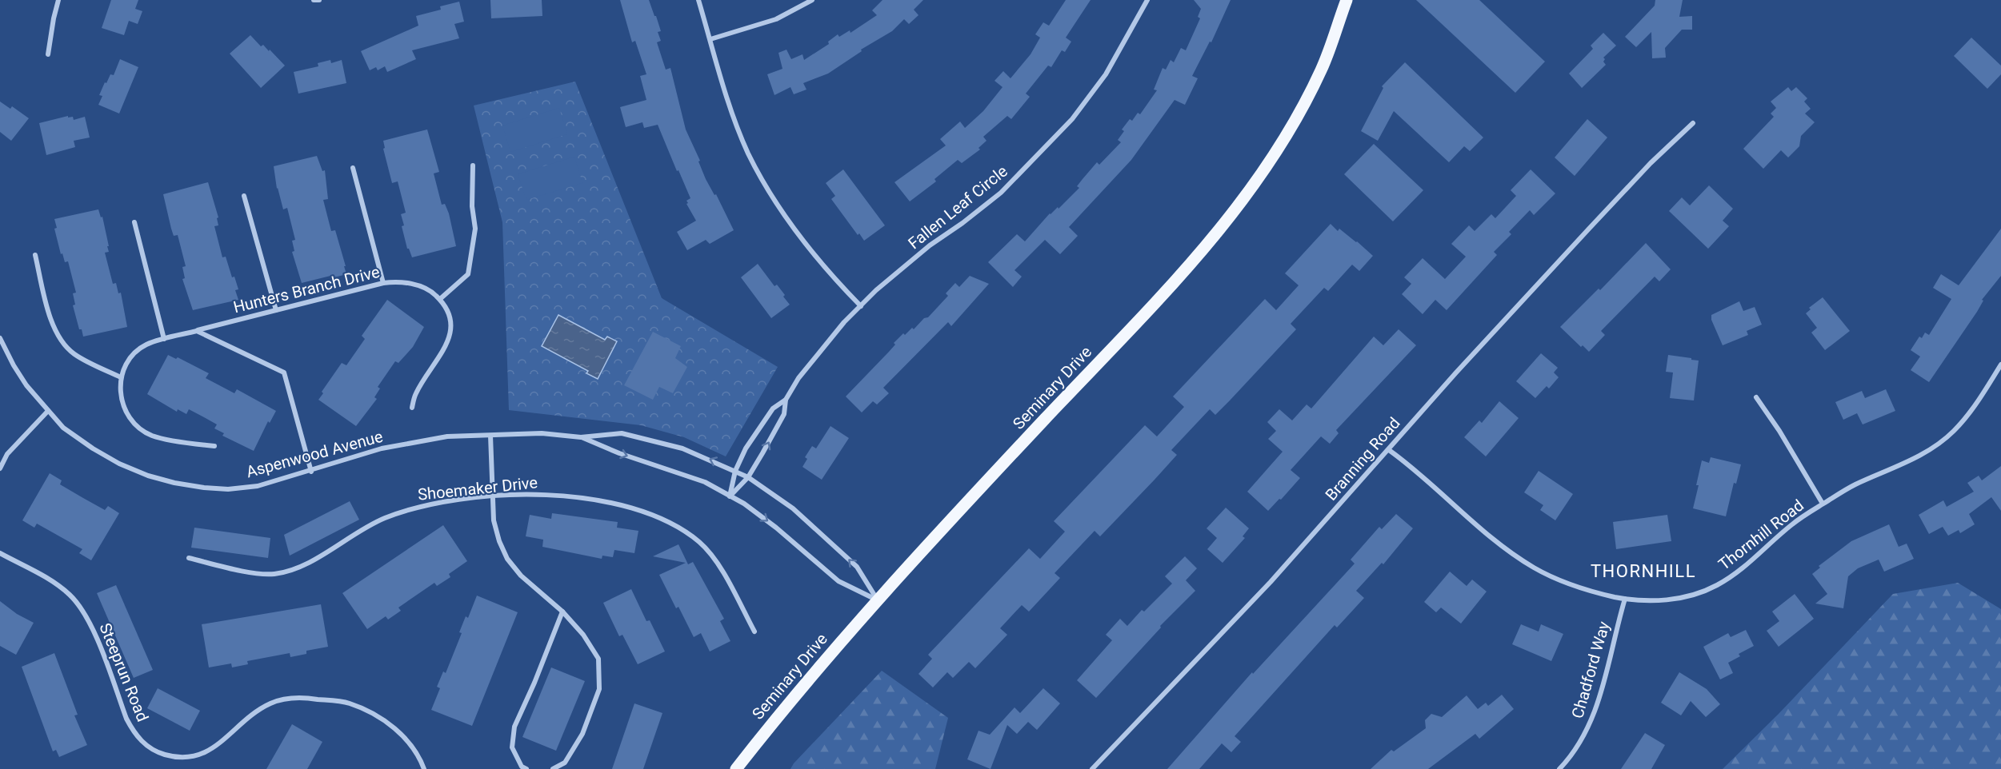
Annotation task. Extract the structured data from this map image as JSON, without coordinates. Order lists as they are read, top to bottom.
{
  "streets": {
    "main road": ["Seminary Drive"],
    "street": [
      "Fallen Leaf Circle",
      "Hunters Branch Drive",
      "Aspenwood Avenue",
      "Branning Road",
      "Shoemaker Drive",
      "Thornhill Road",
      "Chadford Way",
      "Steeprun Road"
    ]
  },
  "crossings": [
    ["Fallen Leaf Circle", "Aspenwood Avenue"],
    ["Seminary Drive", "Aspenwood Avenue"],
    ["Branning Road", "Thornhill Road"],
    ["Thornhill Road", "Chadford Way"]
  ],
  "districts": ["THORNHILL"]
}
